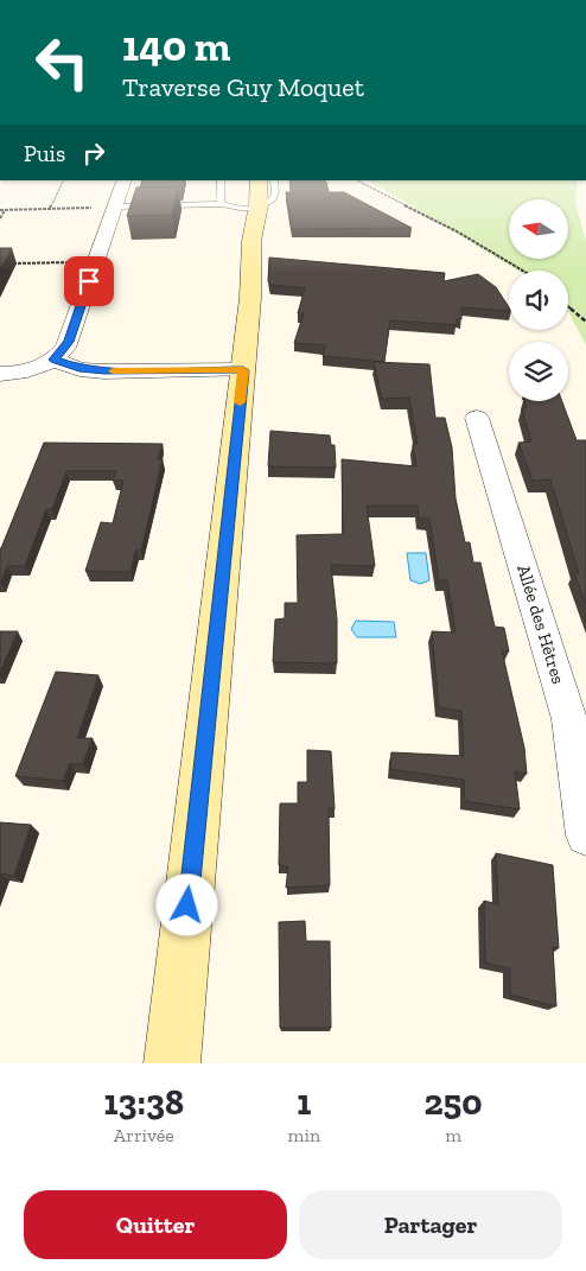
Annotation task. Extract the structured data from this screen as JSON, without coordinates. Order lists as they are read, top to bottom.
{
  "streets": {
    "street": ["Allée des Hêtres"]
  },
  "north": "left",
  "page": {
    "turn": ["140 m", "Traverse Guy Moquet"],
    "then": "Puis",
    "eta": [
      "13:38",
      "Arrivée",
      "1",
      "min",
      "250",
      "m"
    ],
    "buttons": ["Quitter", "Partager"]
  }
}
